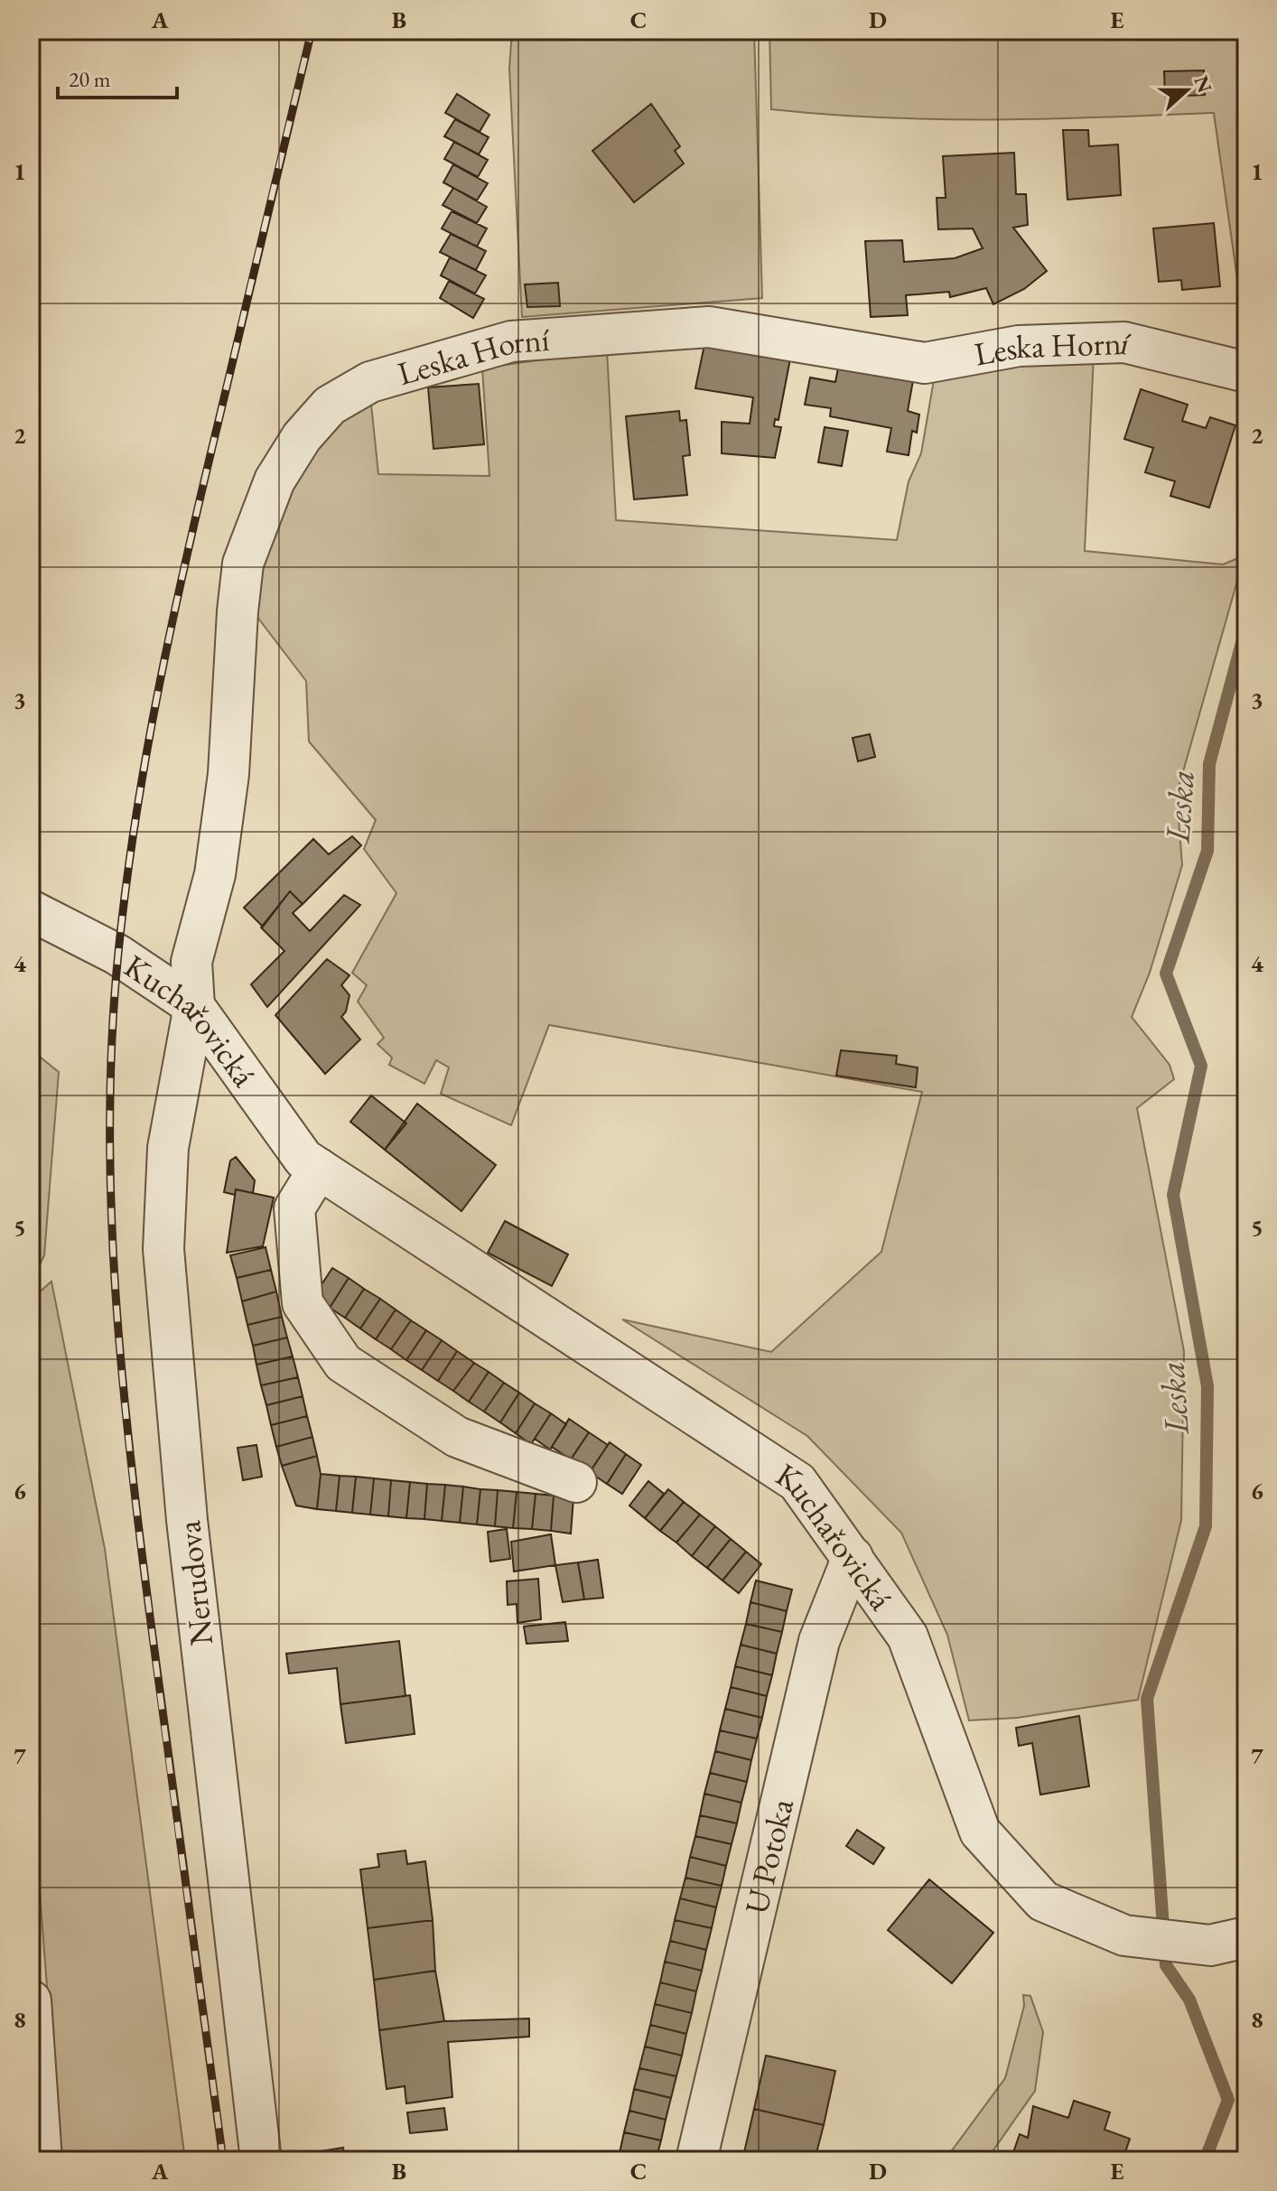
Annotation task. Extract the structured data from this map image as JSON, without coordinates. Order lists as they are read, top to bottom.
{
  "streets": {
    "street": [
      "Leska Horní",
      "Kuchařovická",
      "Nerudova",
      "U Potoka"
    ]
  },
  "crossings": [
    ["Leska Horní", "Kuchařovická"],
    ["Leska Horní", "Nerudova"],
    ["Kuchařovická", "Nerudova"],
    ["Kuchařovická", "U Potoka"]
  ],
  "water": ["Leska"],
  "scale_bar": "20 m",
  "north": "right",
  "grid": {
    "columns": [
      "A",
      "B",
      "C",
      "D",
      "E"
    ],
    "rows": [
      "1",
      "2",
      "3",
      "4",
      "5",
      "6",
      "7",
      "8"
    ]
  }
}
